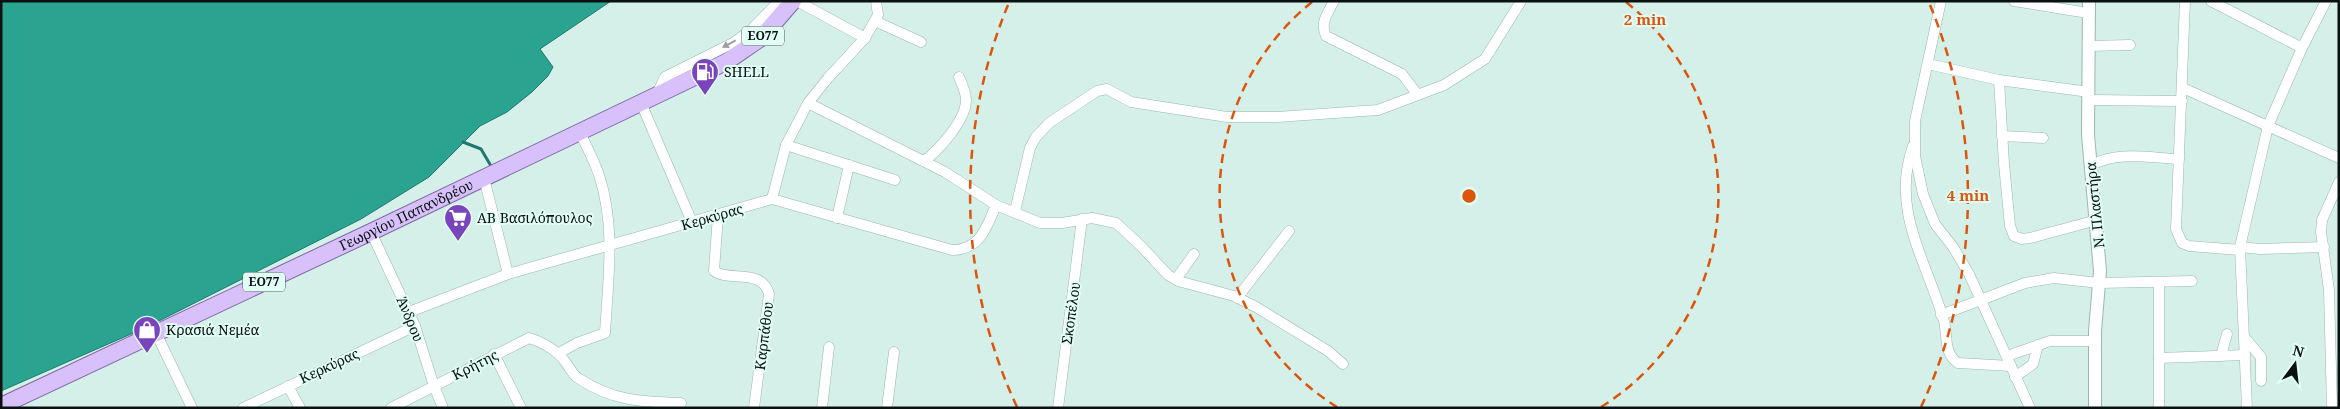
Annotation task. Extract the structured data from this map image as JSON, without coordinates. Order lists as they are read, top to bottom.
{
  "streets": {
    "main road": ["ΕΟ77", "Γεωργίου Παπανδρέου"],
    "street": [
      "Ν. Πλαστήρα",
      "Κερκύρας",
      "Σκοπέλου",
      "Άνδρου",
      "Καρπάθου",
      "Κρήτης"
    ]
  },
  "crossings": [
    ["Γεωργίου Παπανδρέου", "Άνδρου"],
    ["Κερκύρας", "Άνδρου"],
    ["Κερκύρας", "Καρπάθου"],
    ["Άνδρου", "Κρήτης"]
  ],
  "places": {
    "fuel station": ["SHELL"],
    "supermarket": ["ΑΒ Βασιλόπουλος"],
    "shop": ["Κρασιά Νεμέα"]
  },
  "north": "top",
  "rings": ["2 min", "4 min"]
}
